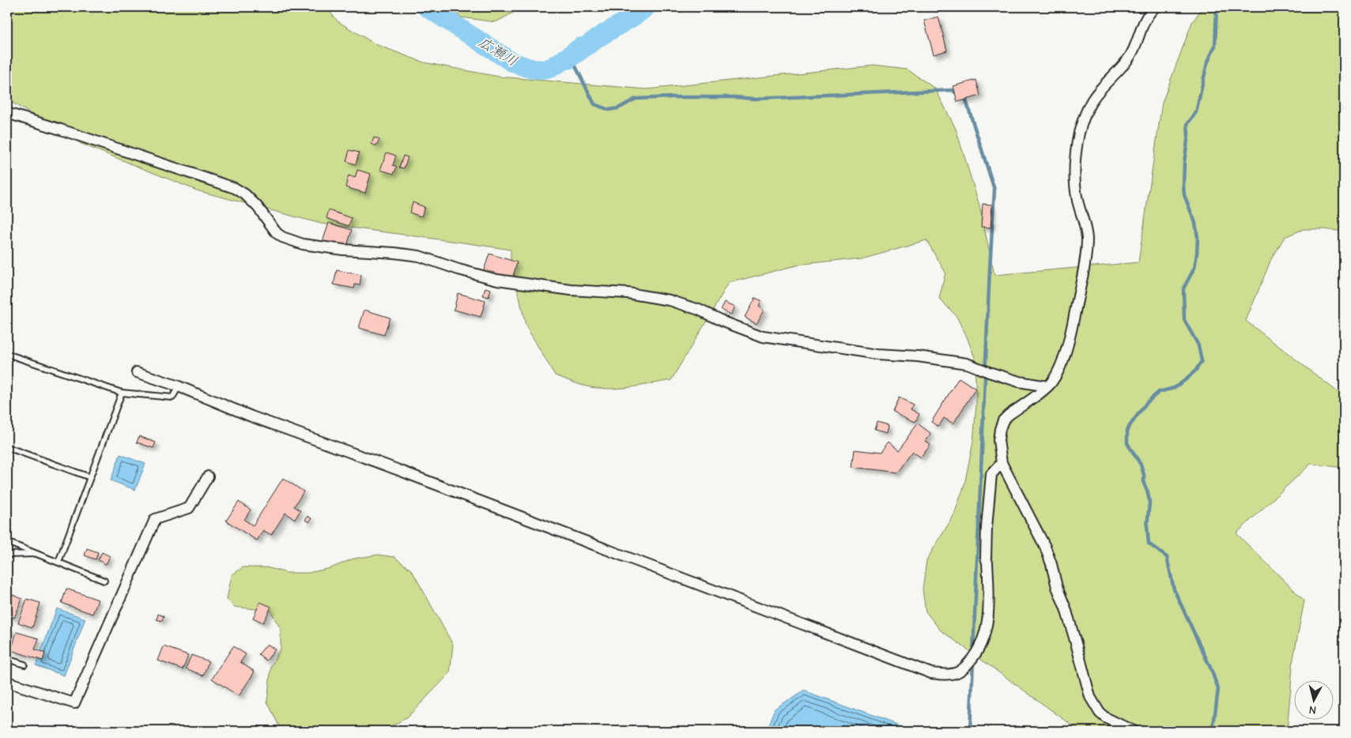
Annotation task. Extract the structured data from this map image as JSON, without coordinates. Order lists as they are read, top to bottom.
{
  "water": ["広瀬川"],
  "north": "bottom"
}
